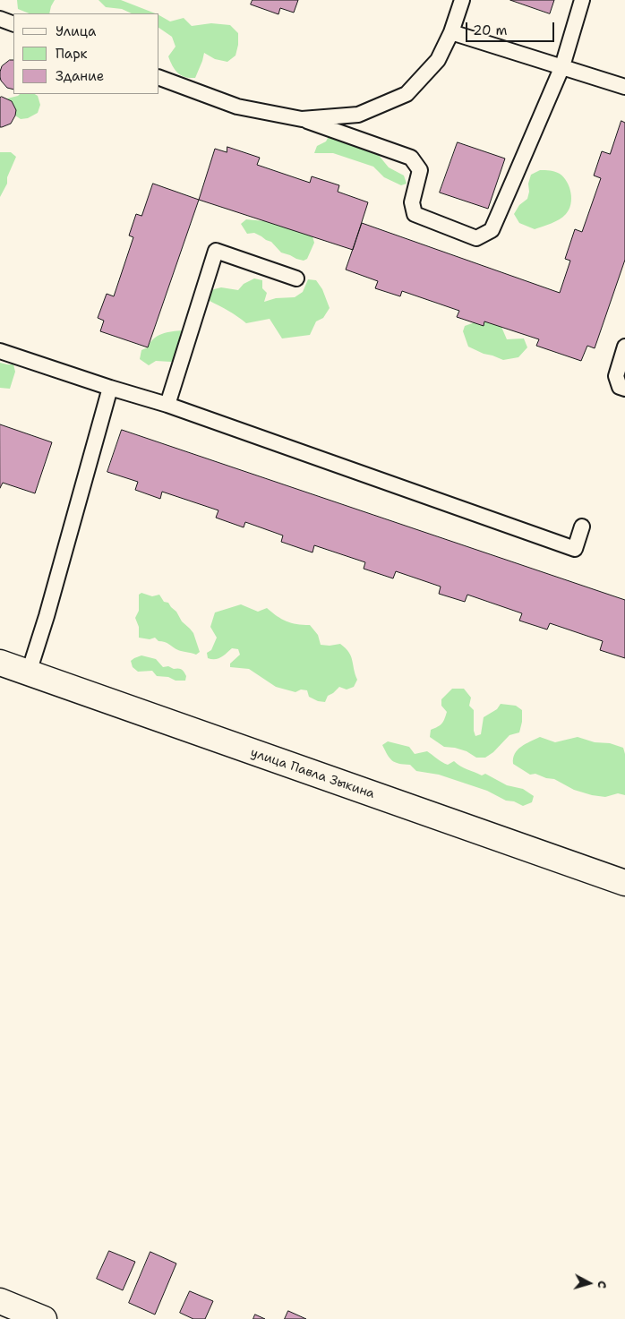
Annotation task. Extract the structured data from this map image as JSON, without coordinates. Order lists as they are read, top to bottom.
{
  "streets": {
    "main road": ["улица Павла Зыкина"]
  },
  "legend": ["Улица", "Парк", "Здание"],
  "scale_bar": "20 m",
  "north": "right"
}
